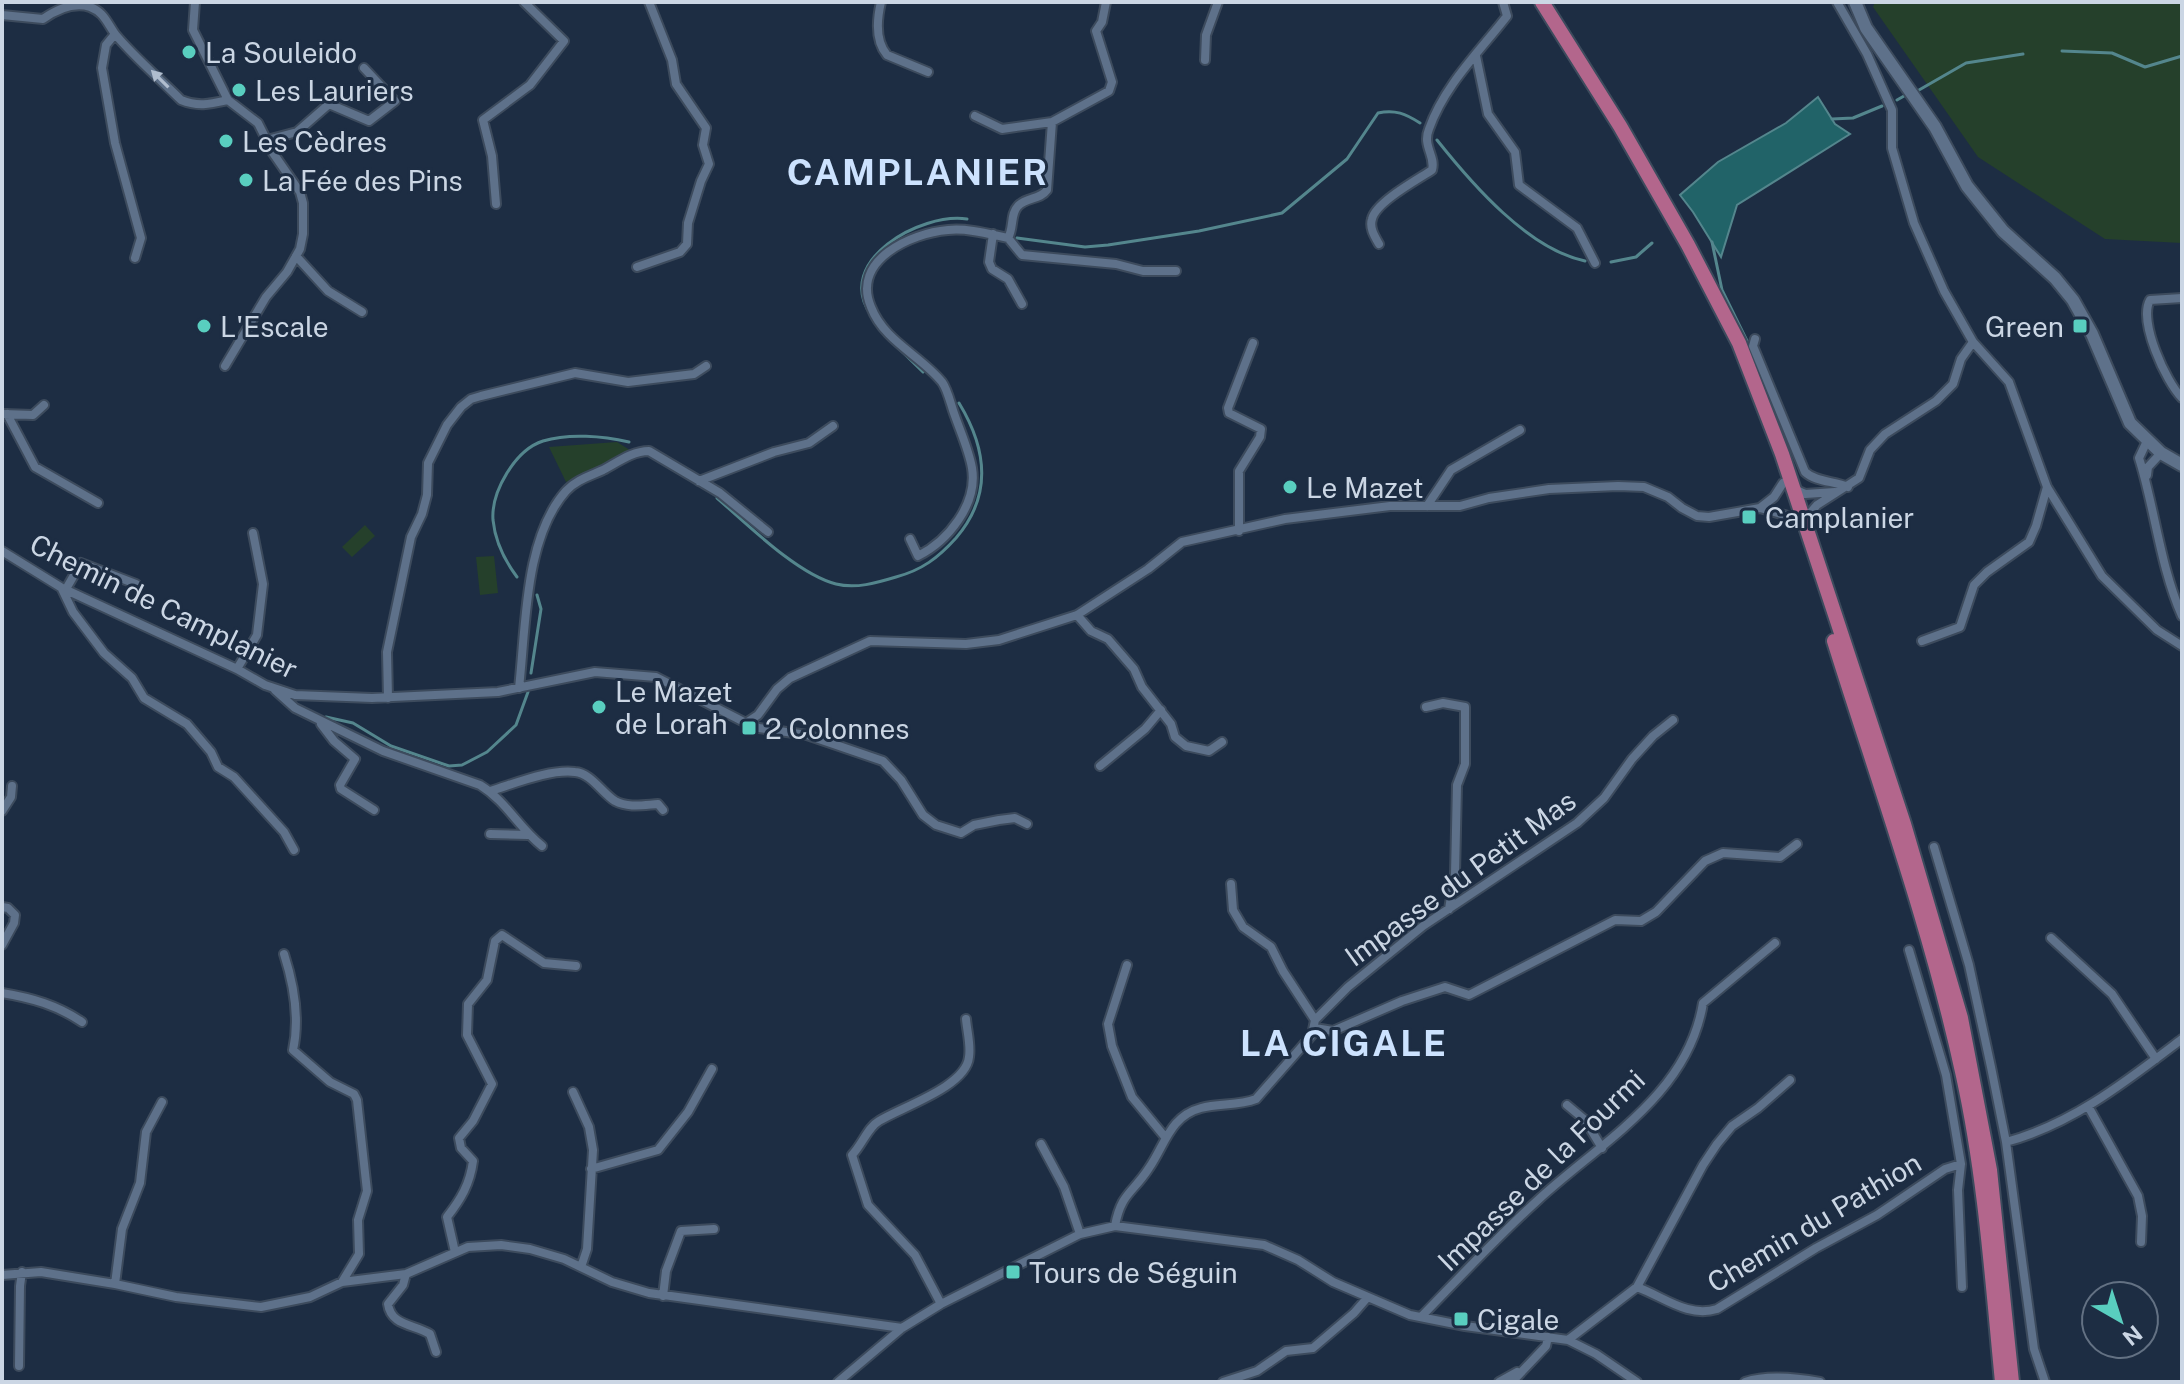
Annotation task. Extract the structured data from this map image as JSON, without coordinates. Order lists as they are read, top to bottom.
{
  "streets": {
    "street": [
      "Chemin de Camplanier",
      "Impasse du Petit Mas",
      "Impasse de la Fourmi",
      "Chemin du Pathion"
    ]
  },
  "districts": ["CAMPLANIER", "LA CIGALE"],
  "places": {
    "other": [
      "La Souleido",
      "Les Lauriers",
      "Les Cèdres",
      "La Fée des Pins",
      "L'Escale",
      "Le Mazet",
      "Le Mazet de Lorah"
    ],
    "transit": [
      "Green",
      "Camplanier",
      "2 Colonnes",
      "Tours de Séguin",
      "Cigale"
    ]
  },
  "north": "bottom right"
}
